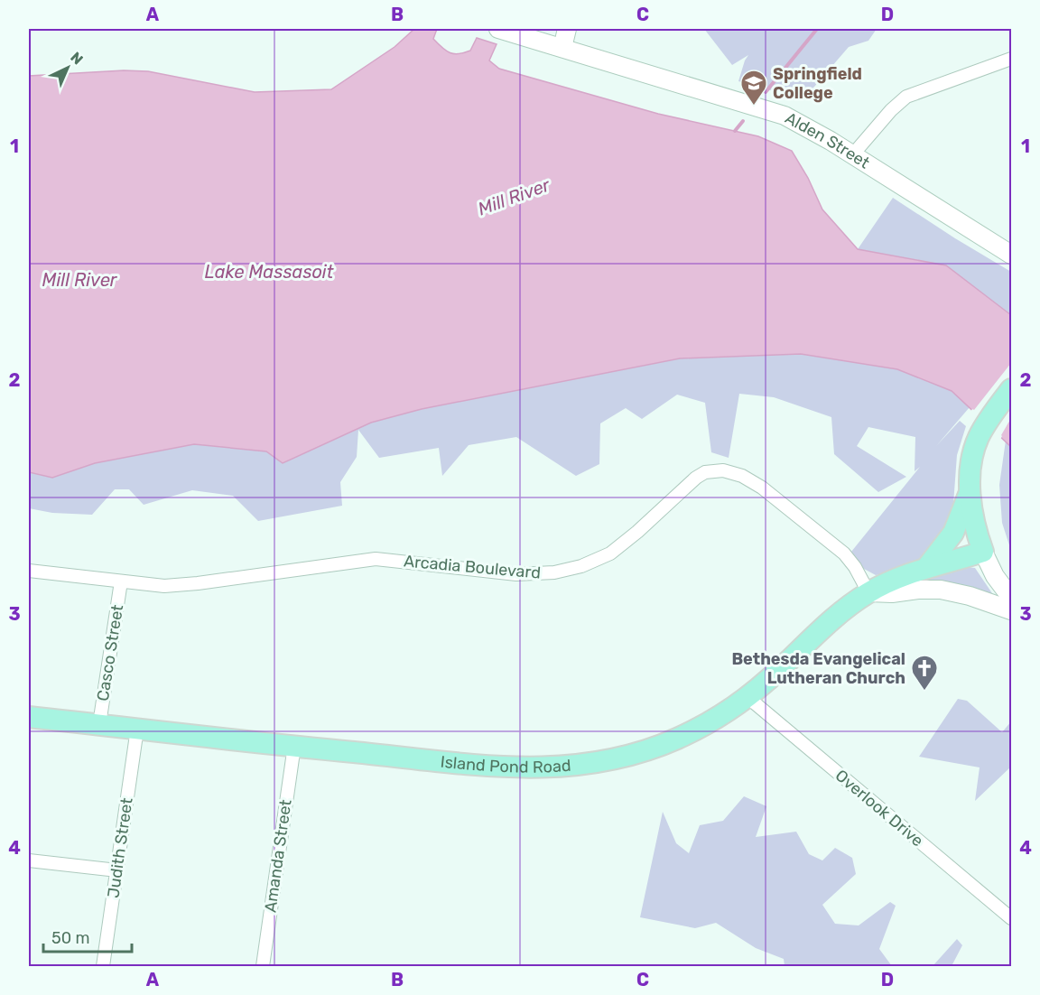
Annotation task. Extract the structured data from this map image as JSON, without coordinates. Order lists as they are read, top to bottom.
{
  "streets": {
    "main road": ["Alden Street", "Island Pond Road"],
    "street": [
      "Arcadia Boulevard",
      "Casco Street",
      "Overlook Drive",
      "Judith Street",
      "Amanda Street"
    ]
  },
  "crossings": [
    ["Arcadia Boulevard", "Casco Street"],
    ["Arcadia Boulevard", "Island Pond Road"],
    ["Casco Street", "Island Pond Road"],
    ["Island Pond Road", "Overlook Drive"],
    ["Island Pond Road", "Judith Street"],
    ["Island Pond Road", "Amanda Street"]
  ],
  "water": ["Mill River", "Lake Massasoit"],
  "places": {
    "school or university": ["Springfield College"],
    "church": ["Bethesda Evangelical Lutheran Church"]
  },
  "scale_bar": "50 m",
  "north": "top right",
  "grid": {
    "columns": [
      "A",
      "B",
      "C",
      "D"
    ],
    "rows": [
      "1",
      "2",
      "3",
      "4"
    ]
  }
}
